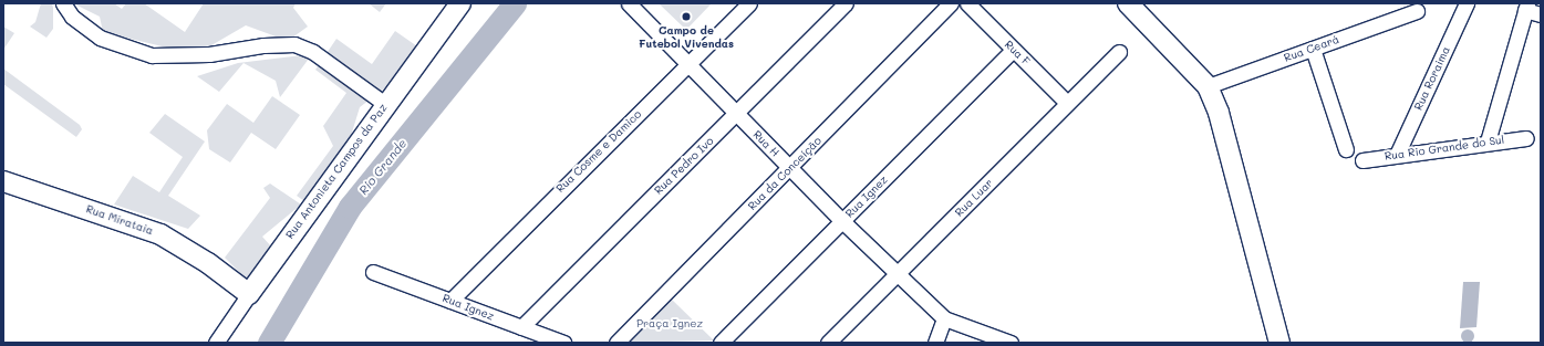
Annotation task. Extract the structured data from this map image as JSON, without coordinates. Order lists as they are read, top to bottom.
{
  "streets": {
    "street": [
      "Rua Ceará",
      "Rua F",
      "Rua Roraima",
      "Rua H",
      "Rua Rio Grande do Sul",
      "Rua Cosme e Damico",
      "Rua Pedro Ivo",
      "Rua Antonieta Campos da Paz",
      "Rua da Conceição",
      "Rua Ignez",
      "Rua Luar",
      "Rua Mirataia"
    ]
  },
  "crossings": [
    ["Rua F", "Rua Ignez"],
    ["Rua F", "Rua Luar"],
    ["Rua Roraima", "Rua Rio Grande do Sul"],
    ["Rua H", "Rua Cosme e Damico"],
    ["Rua H", "Rua Pedro Ivo"],
    ["Rua H", "Rua da Conceição"],
    ["Rua H", "Rua Ignez"],
    ["Rua H", "Rua Luar"],
    ["Rua Cosme e Damico", "Rua Ignez"],
    ["Rua Pedro Ivo", "Rua Ignez"],
    ["Rua Antonieta Campos da Paz", "Rua Mirataia"]
  ],
  "water": ["Rio Grande"],
  "parks": ["Praça Ignez"],
  "places": ["Campo de Futebol Vivendas"]
}
